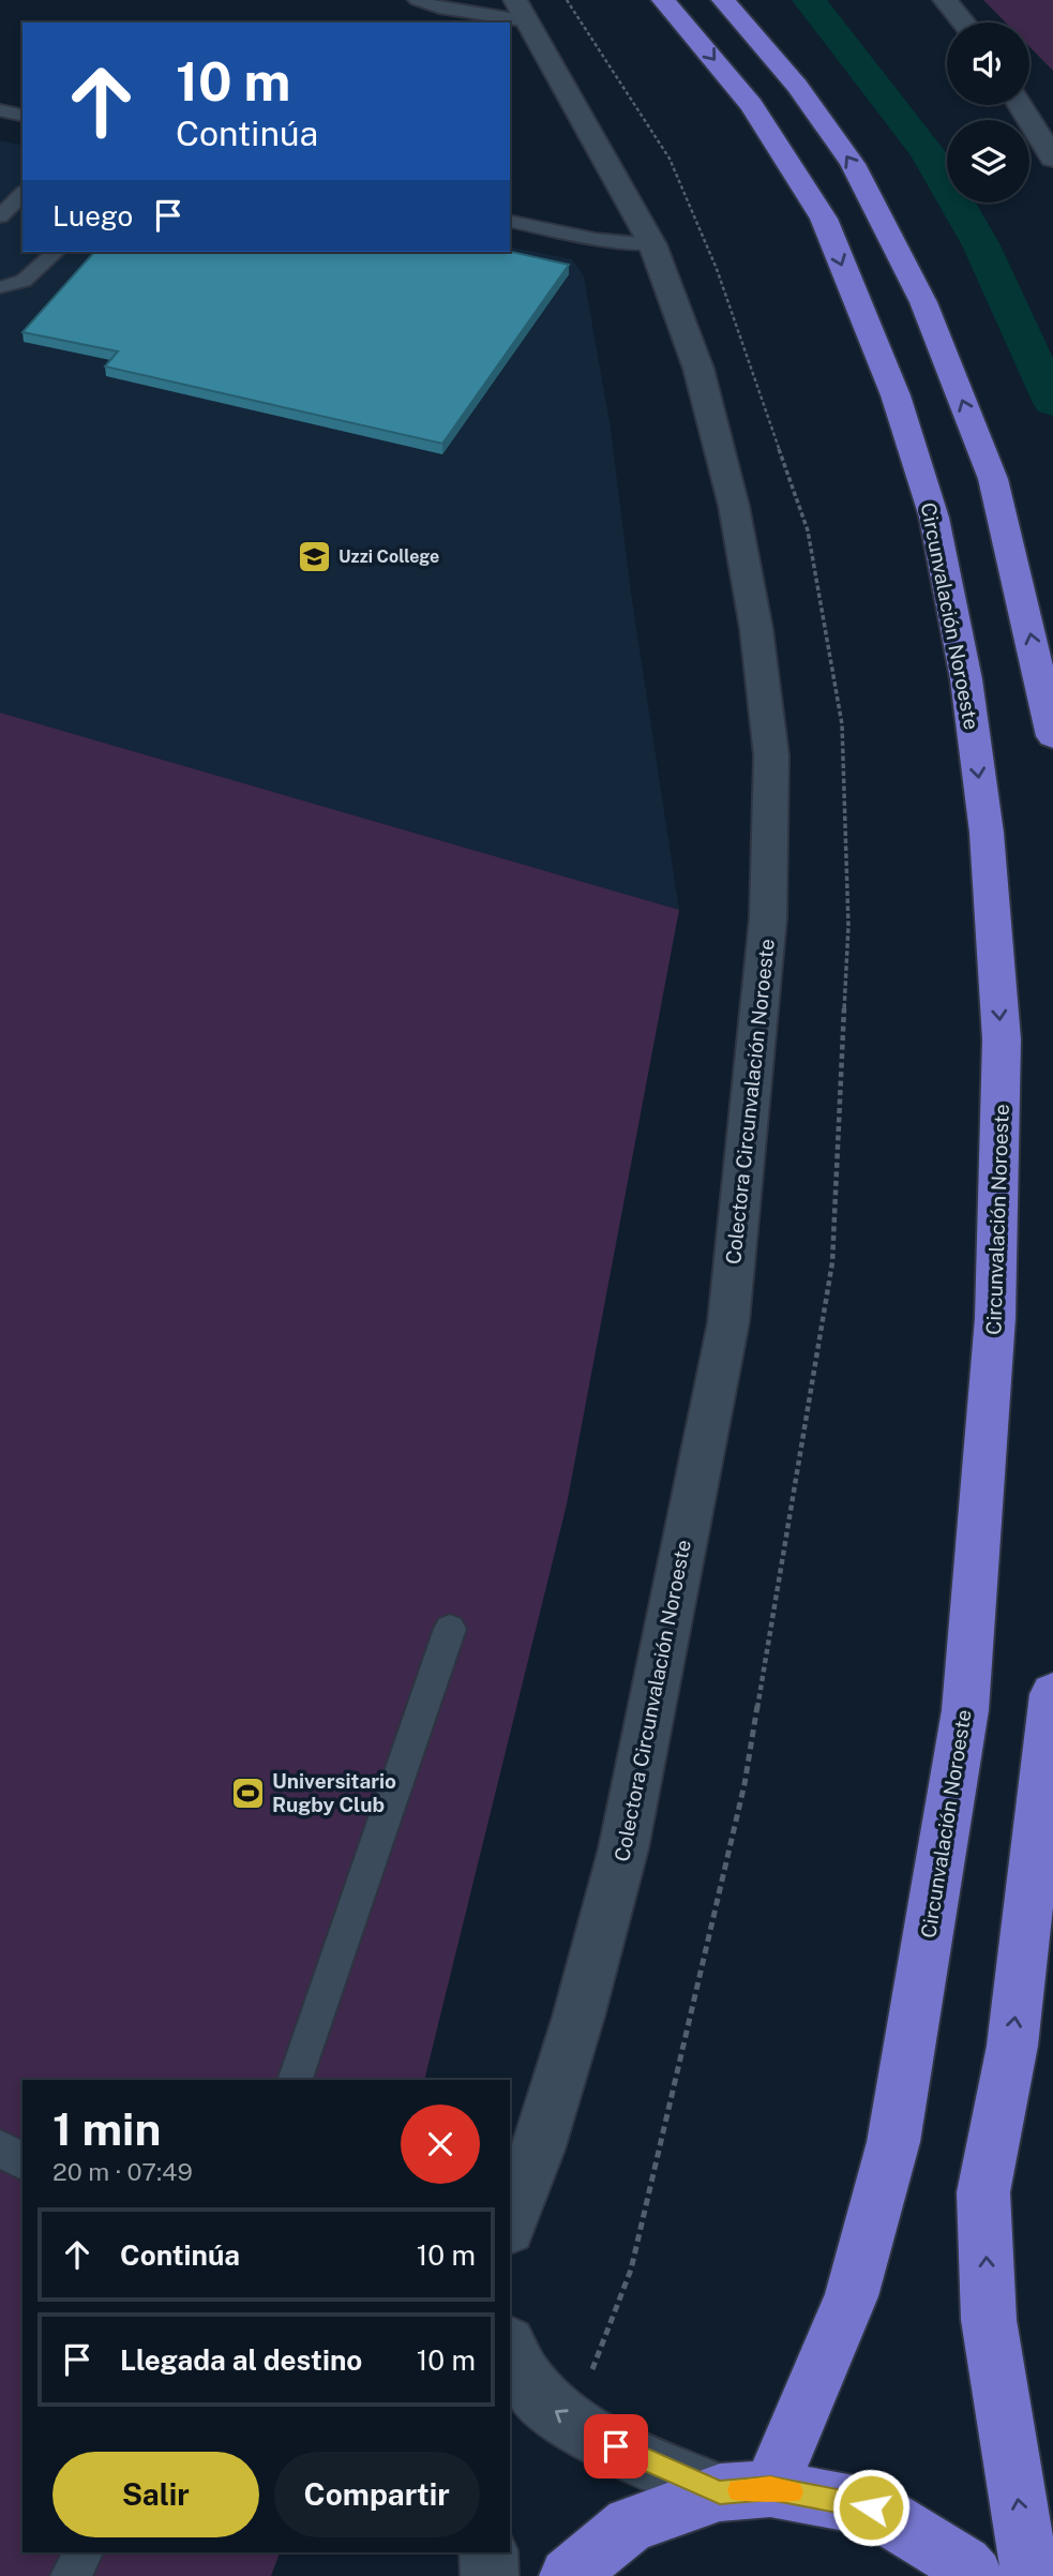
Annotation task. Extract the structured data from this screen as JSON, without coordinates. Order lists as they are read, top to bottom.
{
  "streets": {
    "highway": ["Circunvalación Noroeste"],
    "street": ["Colectora Circunvalación Noroeste"]
  },
  "places": {
    "school or university": ["Uzzi College"],
    "sports": ["Universitario Rugby Club"]
  },
  "page": {
    "turn": ["10 m", "Continúa"],
    "then": "Luego",
    "heading": ["1 min", "20 m · 07:49"],
    "list": [
      {
        "name": "Continúa",
        "value": "10 m"
      },
      {
        "name": "Llegada al destino",
        "value": "10 m"
      }
    ],
    "buttons": ["Salir", "Compartir"]
  }
}
